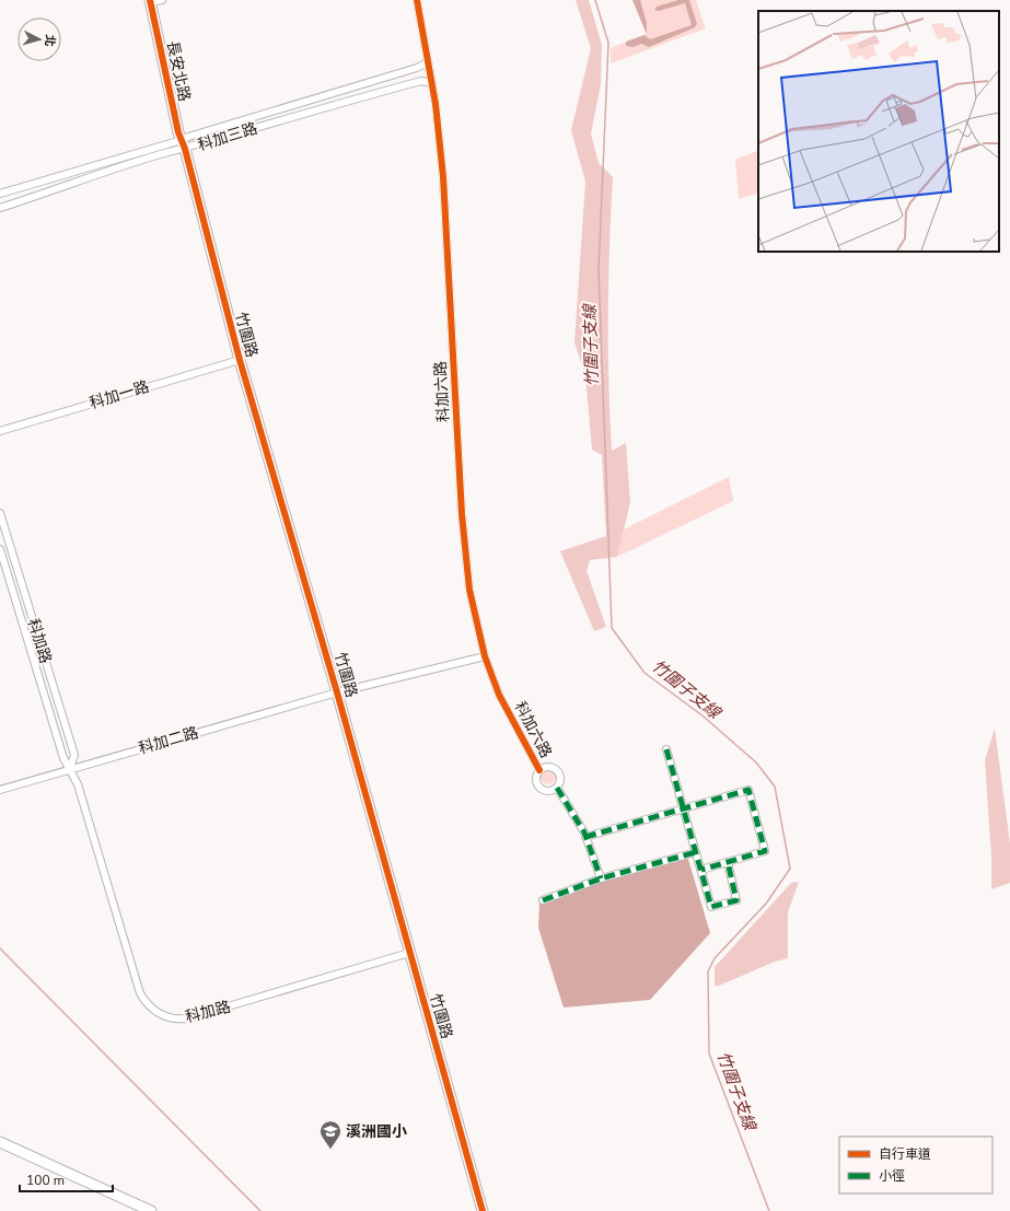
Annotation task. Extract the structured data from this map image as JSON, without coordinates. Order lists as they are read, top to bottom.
{
  "streets": {
    "street": [
      "長安北路",
      "科加三路",
      "竹圍路",
      "科加六路",
      "科加一路",
      "科加路",
      "科加二路"
    ]
  },
  "crossings": [
    ["長安北路", "科加三路"],
    ["長安北路", "竹圍路"],
    ["科加三路", "竹圍路"],
    ["科加三路", "科加六路"],
    ["竹圍路", "科加一路"],
    ["竹圍路", "科加路"],
    ["竹圍路", "科加二路"],
    ["科加六路", "科加二路"],
    ["科加路", "科加二路"]
  ],
  "water": ["竹圍子支線"],
  "places": {
    "school or university": ["溪洲國小"]
  },
  "legend": ["自行車道", "小徑"],
  "scale_bar": "100 m",
  "north": "right"
}
